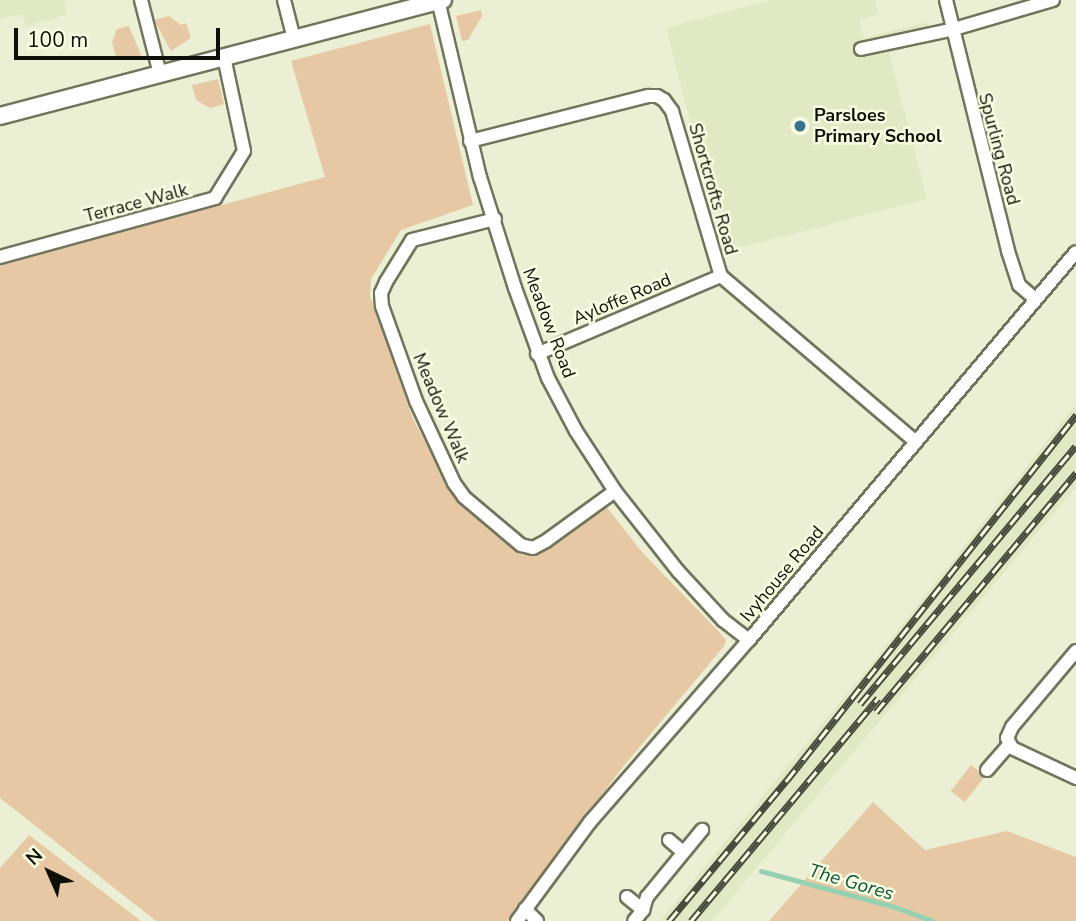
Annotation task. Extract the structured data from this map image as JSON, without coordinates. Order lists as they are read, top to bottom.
{
  "streets": {
    "street": [
      "Spurling Road",
      "Shortcrofts Road",
      "Terrace Walk",
      "Ayloffe Road",
      "Meadow Road",
      "Meadow Walk",
      "Ivyhouse Road"
    ]
  },
  "crossings": [
    ["Spurling Road", "Ivyhouse Road"],
    ["Shortcrofts Road", "Ayloffe Road"],
    ["Shortcrofts Road", "Meadow Road"],
    ["Shortcrofts Road", "Ivyhouse Road"],
    ["Ayloffe Road", "Meadow Road"],
    ["Meadow Road", "Meadow Walk"],
    ["Meadow Road", "Ivyhouse Road"]
  ],
  "water": ["The Gores"],
  "places": ["Parsloes Primary School"],
  "scale_bar": "100 m",
  "north": "top left"
}
